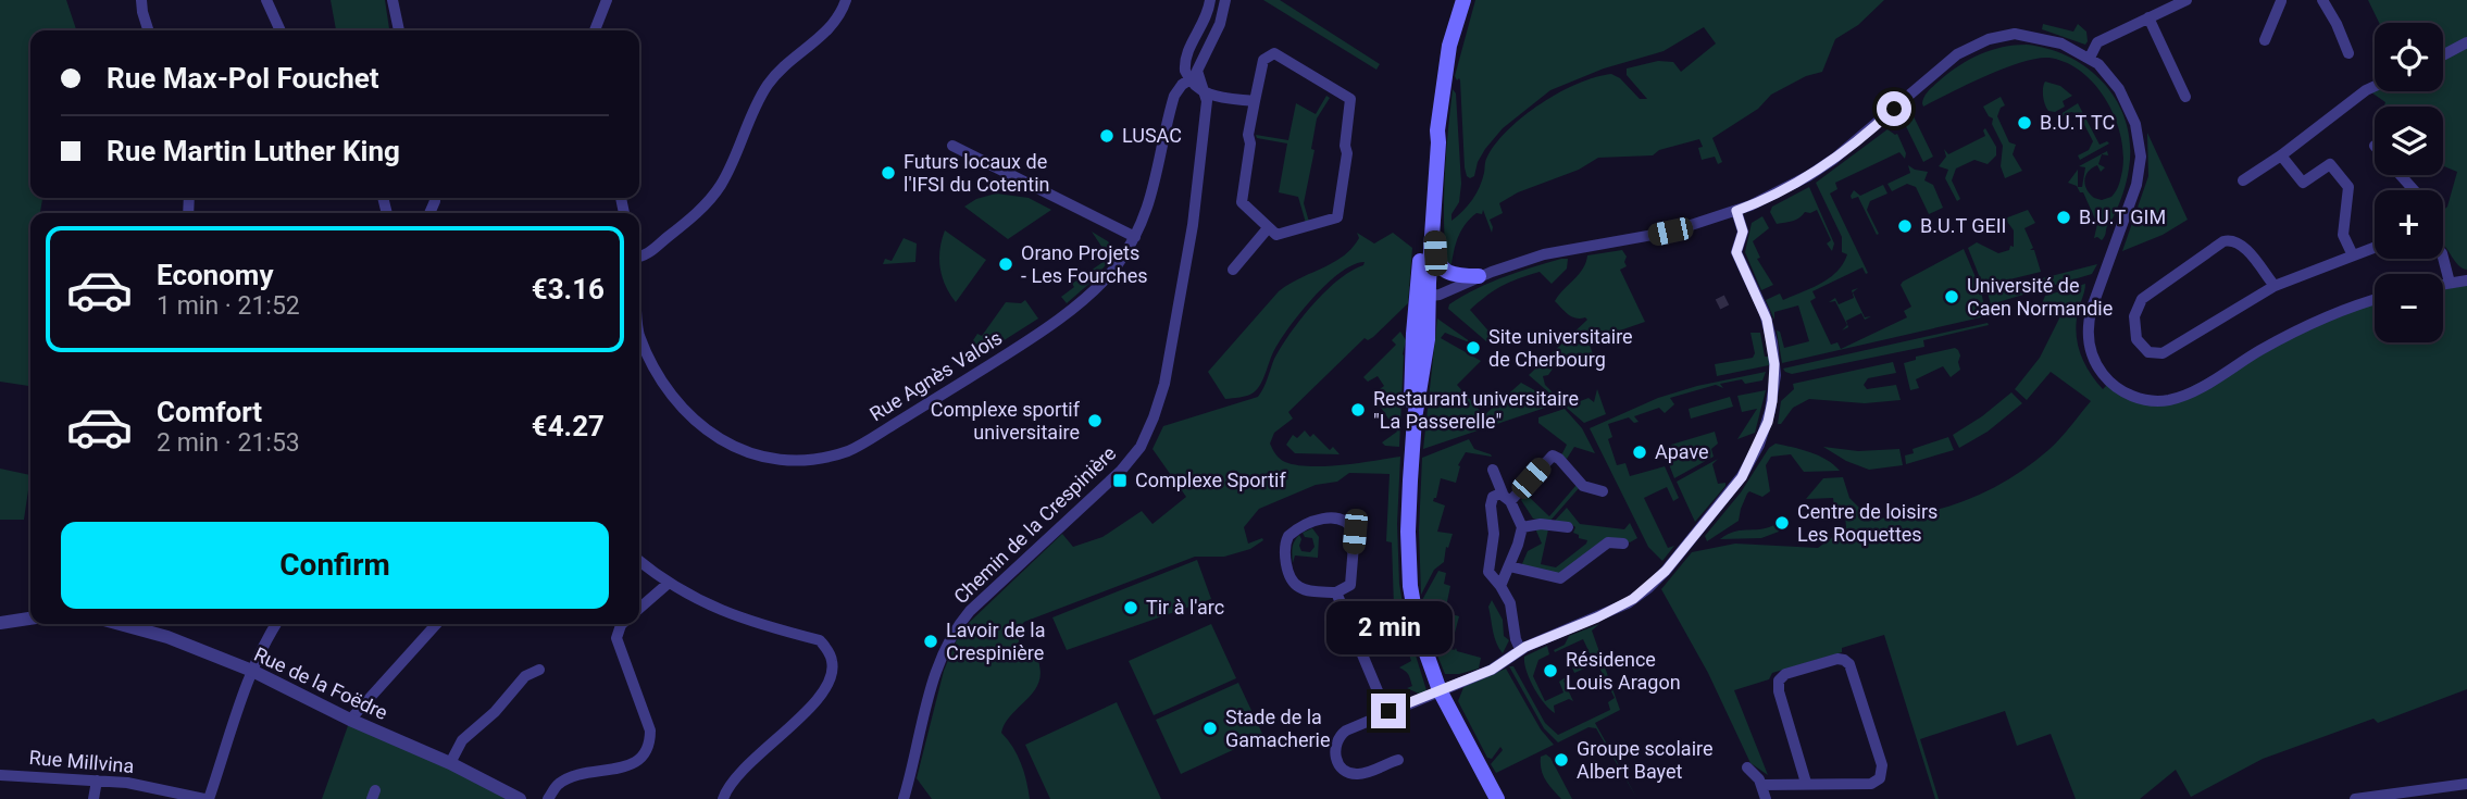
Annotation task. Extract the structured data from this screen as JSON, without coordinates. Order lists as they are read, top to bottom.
{
  "streets": {
    "street": [
      "Rue Agnès Valois",
      "Chemin de la Crespinière",
      "Rue de la Foëdre",
      "Rue Millvina"
    ]
  },
  "places": {
    "other": [
      "B.U.T TC",
      "LUSAC",
      "Futurs locaux de l'IFSI du Cotentin",
      "B.U.T GIM",
      "B.U.T GEII",
      "Orano Projets - Les Fourches",
      "Université de Caen Normandie",
      "Site universitaire de Cherbourg",
      "Restaurant universitaire \"La Passerelle\"",
      "Complexe sportif universitaire",
      "Apave",
      "Centre de loisirs Les Roquettes",
      "Tir à l'arc",
      "Lavoir de la Crespinière",
      "Résidence Louis Aragon",
      "Stade de la Gamacherie",
      "Groupe scolaire Albert Bayet"
    ],
    "transit": ["Complexe Sportif"]
  },
  "page": {
    "map_buttons": ["+", "−"],
    "banner": ["Rue Max-Pol Fouchet", "Rue Martin Luther King"],
    "list": [
      {
        "name": "Economy",
        "note": "1 min · 21:52",
        "value": "€3.16"
      },
      {
        "name": "Comfort",
        "note": "2 min · 21:53",
        "value": "€4.27"
      }
    ],
    "buttons": "Confirm",
    "bubble": "2 min"
  }
}
